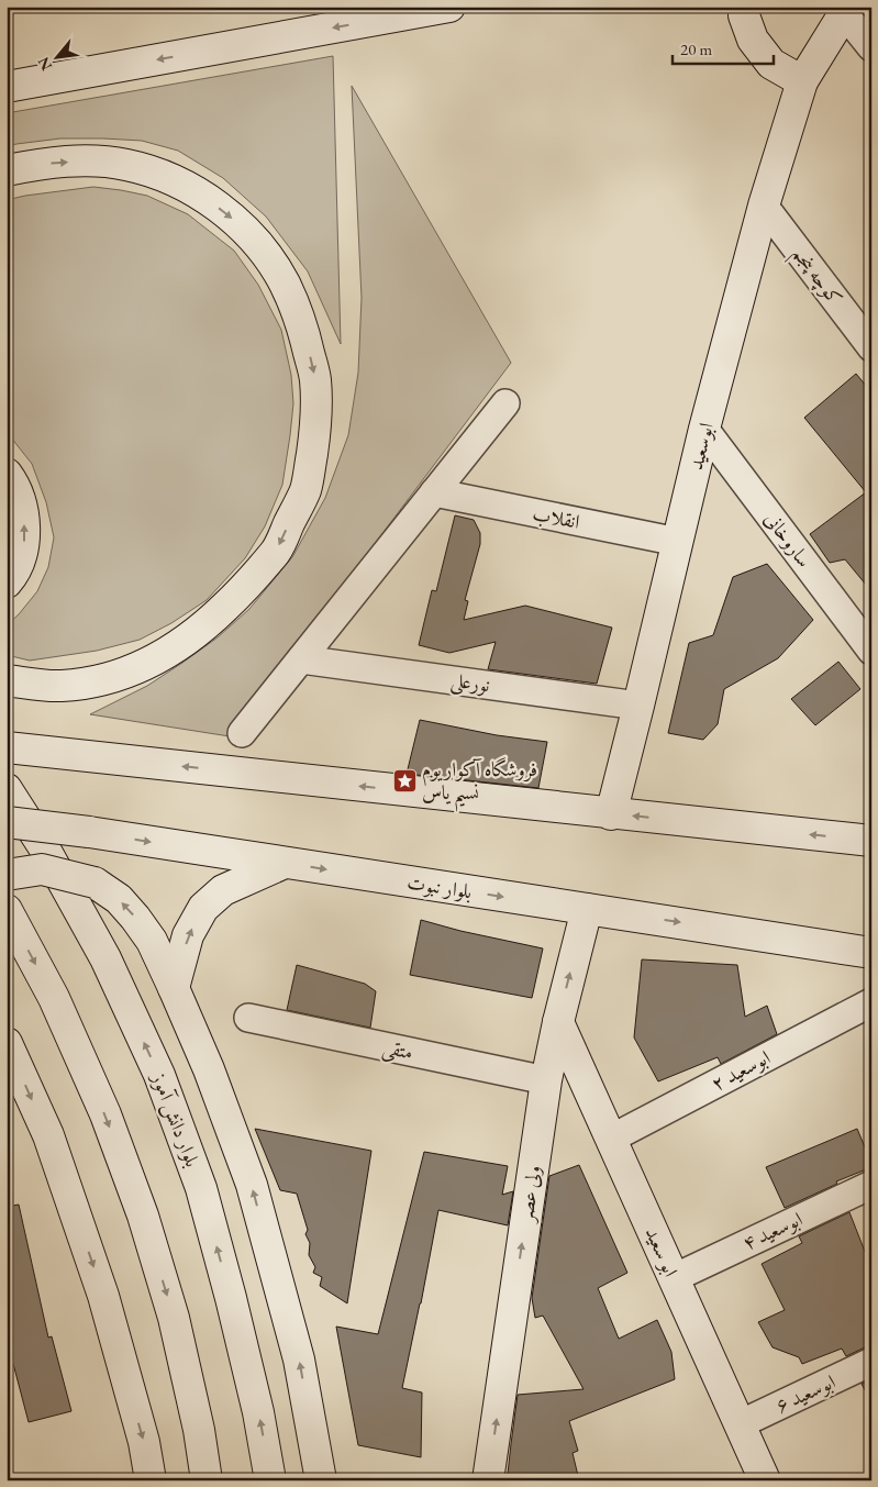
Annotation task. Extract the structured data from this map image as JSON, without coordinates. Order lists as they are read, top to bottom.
{
  "streets": {
    "main road": [
      "ابوسعید",
      "بلوار نبوت",
      "بلوار دانش آموز",
      "ولی عصر",
      "ابو سعید"
    ],
    "street": [
      "کوچه پنجم",
      "انقلاب",
      "ساروخانی",
      "نورعلی",
      "متقی",
      "ابوسعید ۲",
      "ابوسعید ۴",
      "ابوسعید ۶"
    ]
  },
  "crossings": [
    ["کوچه پنجم", "ابوسعید"],
    ["ابوسعید", "انقلاب"],
    ["ابوسعید", "ساروخانی"],
    ["ابوسعید", "نورعلی"],
    ["بلوار نبوت", "ولی عصر"],
    ["متقی", "ولی عصر"],
    ["ابوسعید ۲", "ابو سعید"],
    ["ولی عصر", "ابو سعید"],
    ["ابوسعید ۴", "ابو سعید"],
    ["ابو سعید", "ابوسعید ۶"]
  ],
  "one_way": ["ولی عصر"],
  "places": {
    "place": ["فروشگاه آکواریوم نسیم یاس"]
  },
  "scale_bar": "20 m",
  "north": "bottom left"
}
